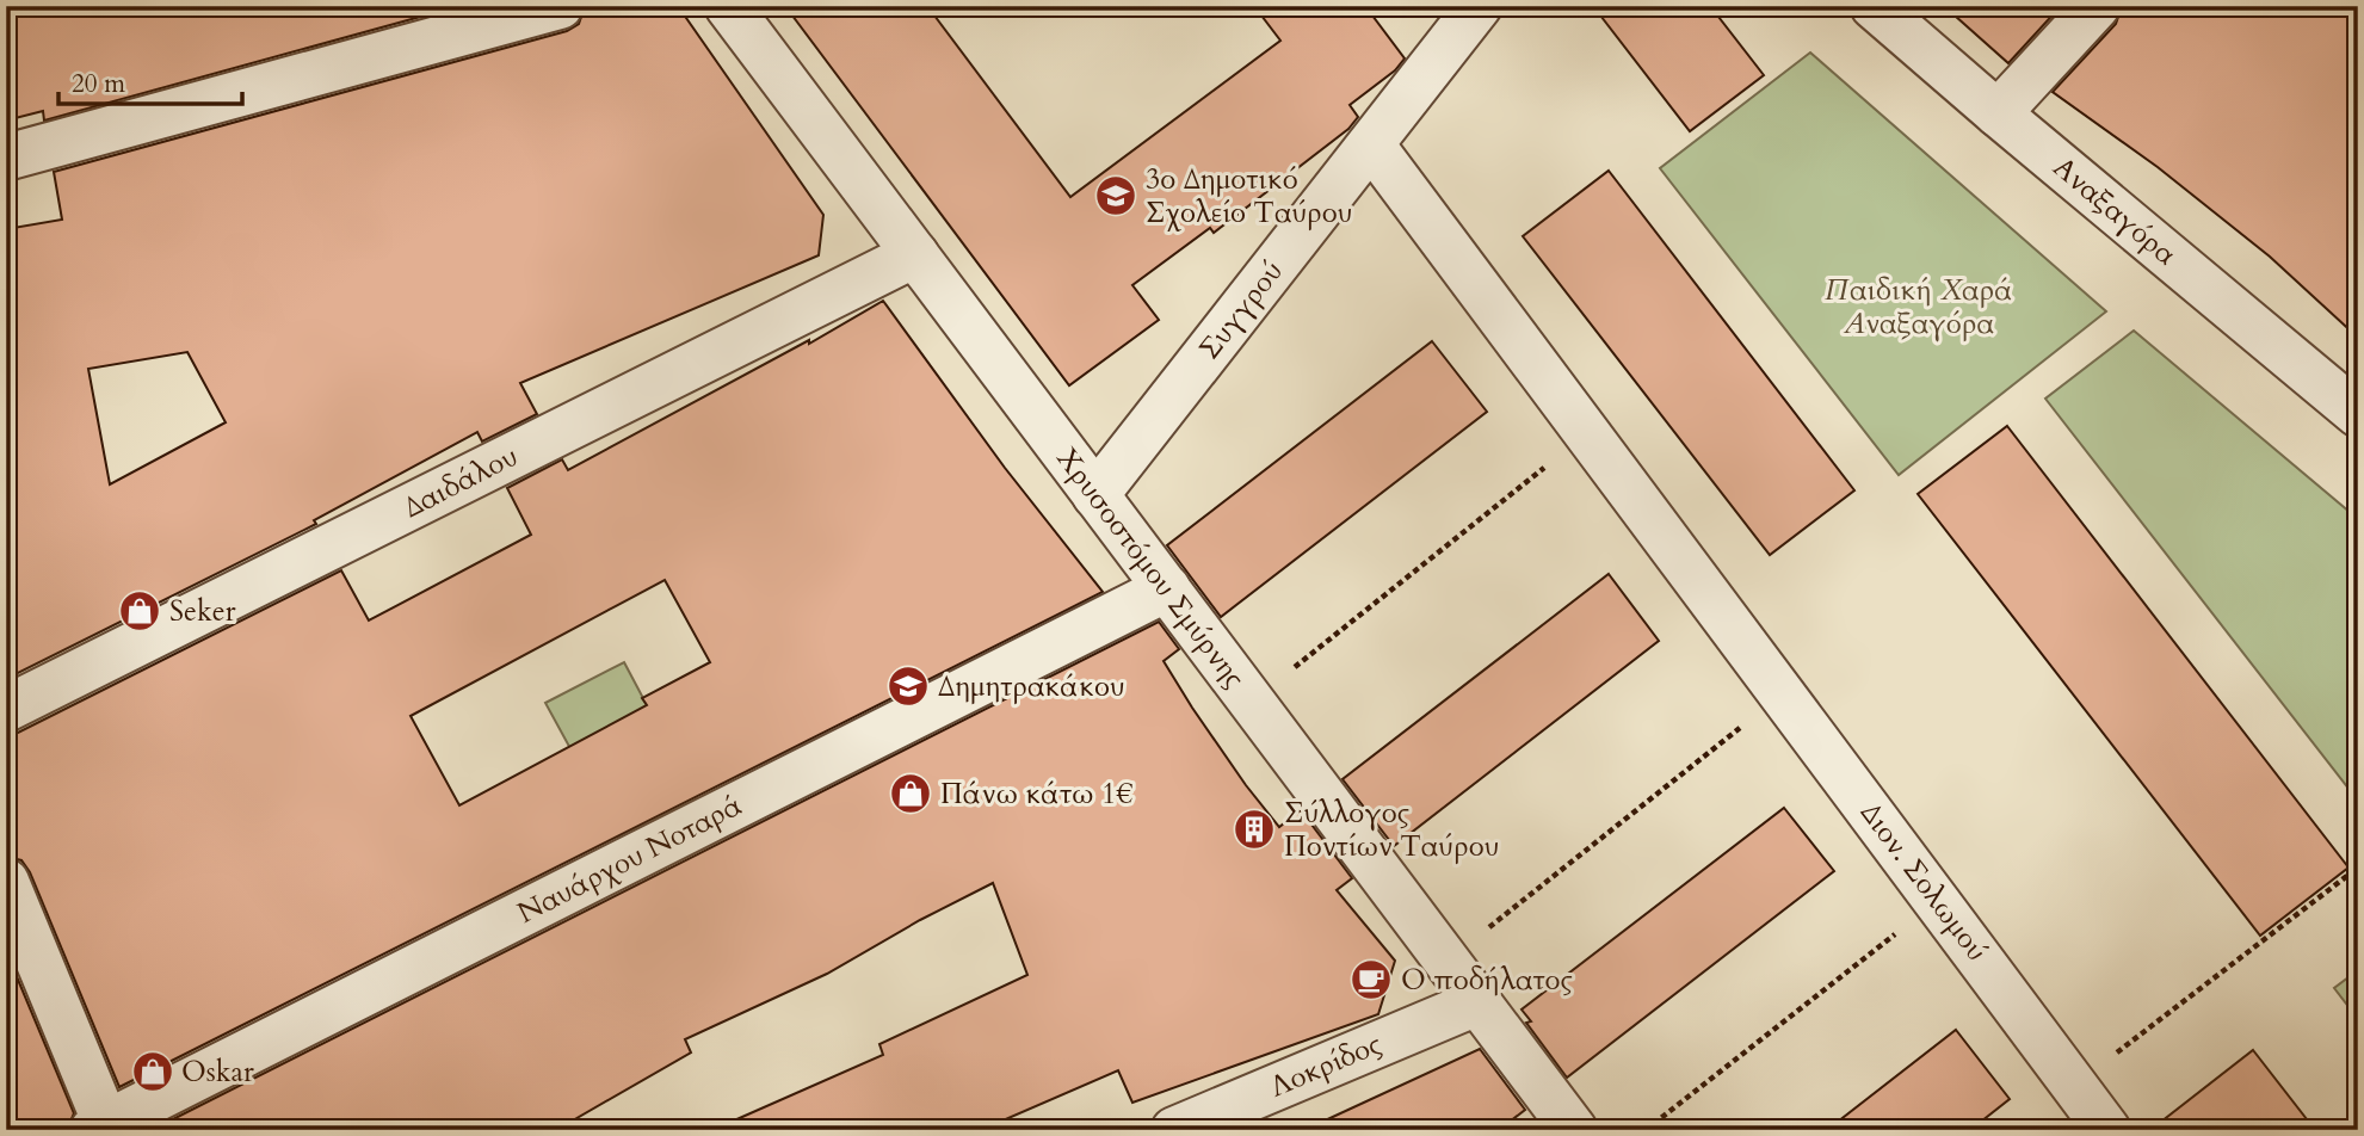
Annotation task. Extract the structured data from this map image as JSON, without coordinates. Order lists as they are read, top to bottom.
{
  "streets": {
    "street": [
      "Αναξαγόρα",
      "Συγγρού",
      "Δαιδάλου",
      "Χρυσοστόμου Σμύρνης",
      "Ναυάρχου Νοταρά",
      "Διον. Σολωμού",
      "Λοκρίδος"
    ]
  },
  "crossings": [
    ["Συγγρού", "Χρυσοστόμου Σμύρνης"],
    ["Συγγρού", "Διον. Σολωμού"],
    ["Δαιδάλου", "Χρυσοστόμου Σμύρνης"],
    ["Χρυσοστόμου Σμύρνης", "Ναυάρχου Νοταρά"],
    ["Χρυσοστόμου Σμύρνης", "Λοκρίδος"]
  ],
  "parks": ["Παιδική Χαρά Αναξαγόρα"],
  "places": {
    "school or university": ["3ο Δημοτικό Σχολείο Ταύρου", "Δημητρακάκου"],
    "shop": ["Seker", "Πάνω κάτω 1€", "Oskar"],
    "building": ["Σύλλογος Ποντίων Ταύρου"],
    "cafe": ["Ο ποδήλατος"]
  },
  "scale_bar": "20 m"
}
